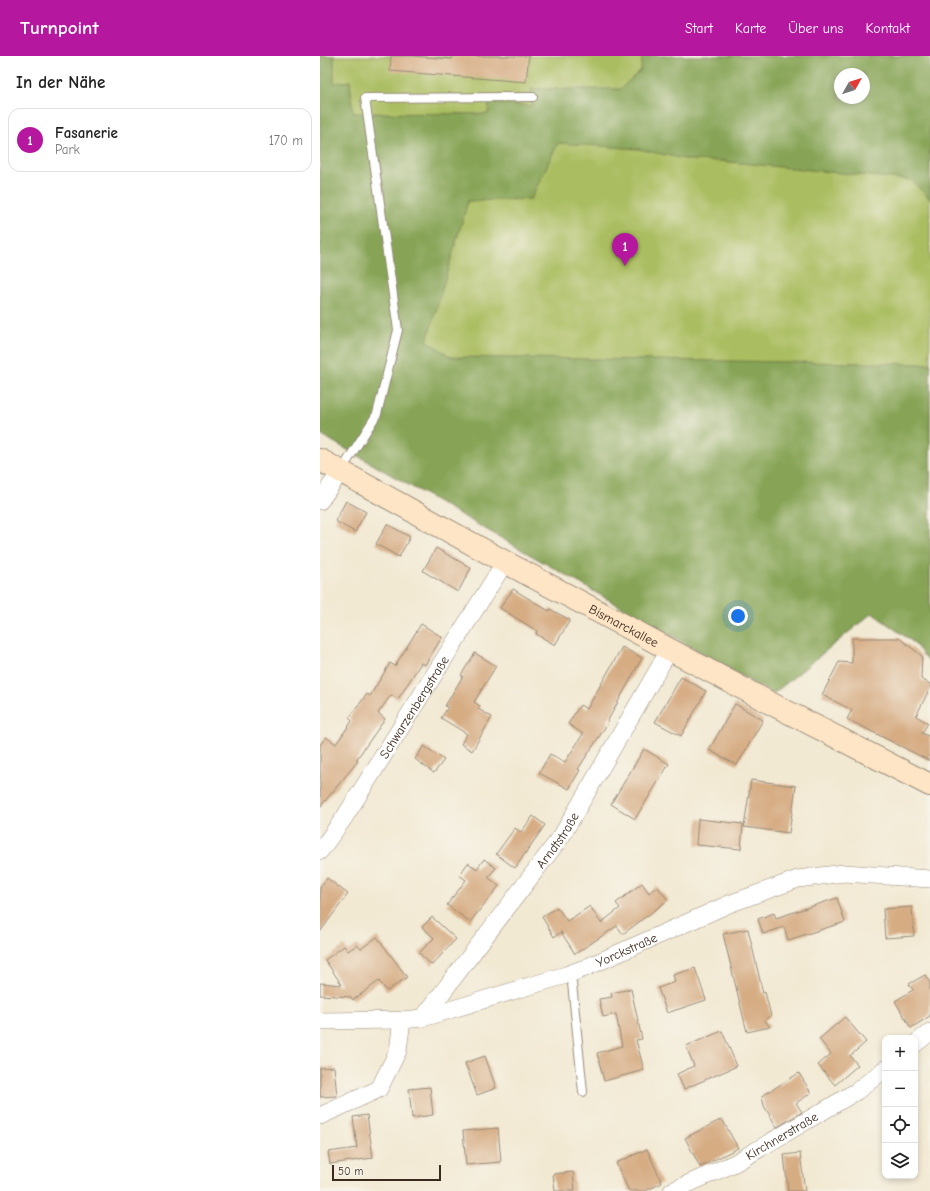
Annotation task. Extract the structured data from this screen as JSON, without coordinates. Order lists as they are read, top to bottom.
{
  "streets": {
    "street": [
      "Bismarckallee",
      "Schwarzenbergstraße",
      "Arndtstraße",
      "Yorckstraße",
      "Kirchnerstraße"
    ]
  },
  "crossings": [
    ["Bismarckallee", "Schwarzenbergstraße"],
    ["Bismarckallee", "Arndtstraße"],
    ["Arndtstraße", "Yorckstraße"]
  ],
  "scale_bar": "50 m",
  "north": "top right",
  "page": {
    "header": "Turnpoint",
    "nav": [
      "Start",
      "Karte",
      "Über uns",
      "Kontakt"
    ],
    "heading": "In der Nähe",
    "list": [
      {
        "mark": "1",
        "name": "Fasanerie",
        "note": "Park",
        "value": "170 m"
      }
    ],
    "pins": "1",
    "map_buttons": ["+", "−"],
    "scale": "50 m"
  }
}
